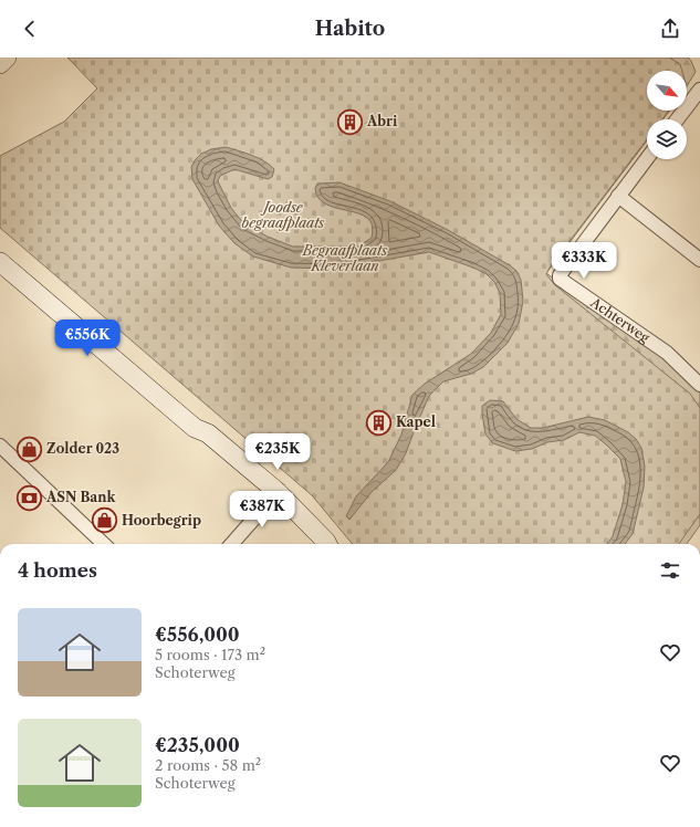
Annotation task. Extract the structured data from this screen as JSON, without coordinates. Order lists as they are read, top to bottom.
{
  "streets": {
    "street": ["Achterweg"]
  },
  "parks": ["Joodse begraafplaats", "Begraafplaats Kleverlaan"],
  "places": {
    "building": ["Abri", "Kapel"],
    "shop": ["Zolder 023", "Hoorbegrip"],
    "bank": ["ASN Bank"]
  },
  "north": "bottom right",
  "page": {
    "header": "Habito",
    "price": [
      "€333K",
      "€556K",
      "€235K",
      "€387K"
    ],
    "heading": "4 homes",
    "list": [
      {
        "name": "€556,000",
        "note": "5 rooms · 173 m² · Schoterweg"
      },
      {
        "name": "€235,000",
        "note": "2 rooms · 58 m² · Schoterweg"
      }
    ]
  }
}
